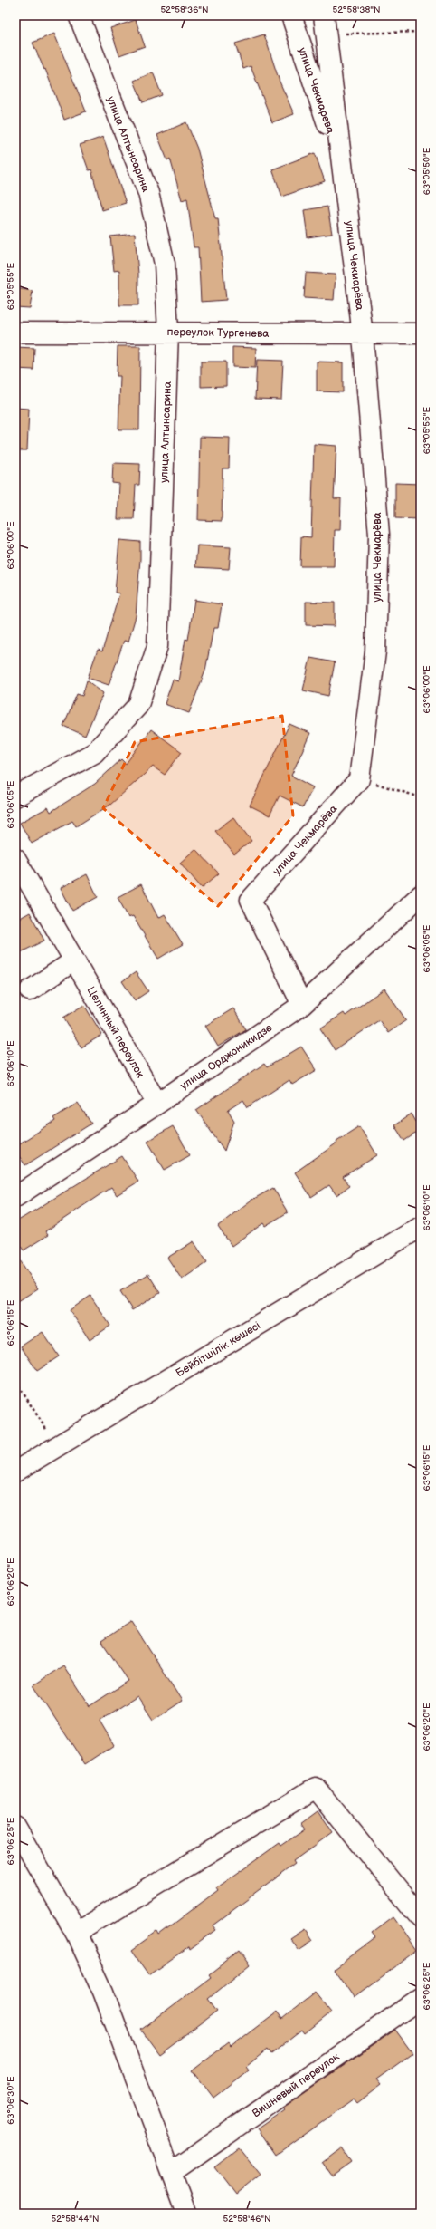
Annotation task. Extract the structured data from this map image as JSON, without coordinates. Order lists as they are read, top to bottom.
{
  "streets": {
    "street": [
      "улица Чекмарева",
      "улица Алтынсарина",
      "улица Чекмарёва",
      "переулок Тургенева",
      "Целинный переулок",
      "улица Орджоникидзе",
      "Бейбітшілік көшесі",
      "Вишневый переулок"
    ]
  },
  "crossings": [
    ["улица Чекмарева", "улица Чекмарёва"],
    ["улица Алтынсарина", "переулок Тургенева"],
    ["улица Чекмарёва", "переулок Тургенева"],
    ["улица Чекмарёва", "улица Орджоникидзе"],
    ["Целинный переулок", "улица Орджоникидзе"]
  ],
  "coordinates": [
    "52°58'36\"N",
    "52°58'38\"N",
    "63°05'50\"E",
    "63°05'55\"E",
    "63°06'00\"E",
    "63°06'05\"E",
    "63°06'10\"E",
    "63°06'15\"E",
    "63°06'20\"E",
    "63°06'25\"E",
    "63°06'30\"E",
    "52°58'44\"N",
    "52°58'46\"N"
  ]
}
